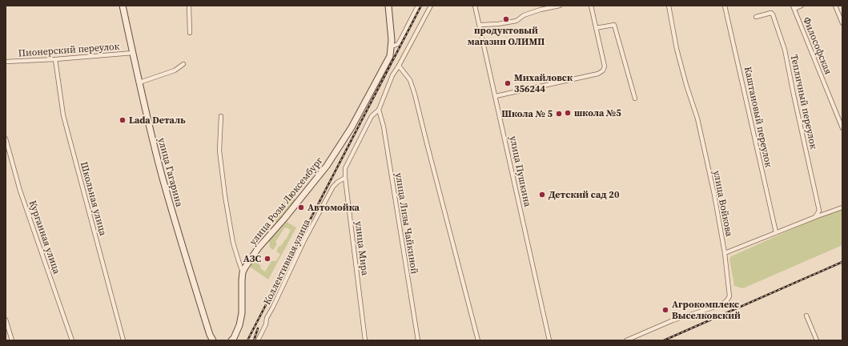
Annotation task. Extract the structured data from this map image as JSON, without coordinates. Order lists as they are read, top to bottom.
{
  "streets": {
    "main road": ["улица Гагарина", "улица Розы Люксембург"],
    "street": [
      "Философская",
      "Пионерский переулок",
      "Тепличный переулок",
      "Каштановый переулок",
      "улица Пушкина",
      "Школьная улица",
      "улица Войкова",
      "улица Лизы Чайкиной",
      "Курганная улица",
      "улица Мира",
      "Коллективная улица"
    ]
  },
  "crossings": [
    ["Пионерский переулок", "улица Гагарина"],
    ["Пионерский переулок", "Школьная улица"],
    ["улица Лизы Чайкиной", "улица Мира"],
    ["улица Мира", "Коллективная улица"]
  ],
  "places": [
    "продуктовый магазин ОЛИМП",
    "Михайловск 356244",
    "школа №5",
    "Школа № 5",
    "Lada Dеталь",
    "Детский сад 20",
    "Автомойка",
    "АЗС",
    "Агрокомплекс Выселковский"
  ]
}
